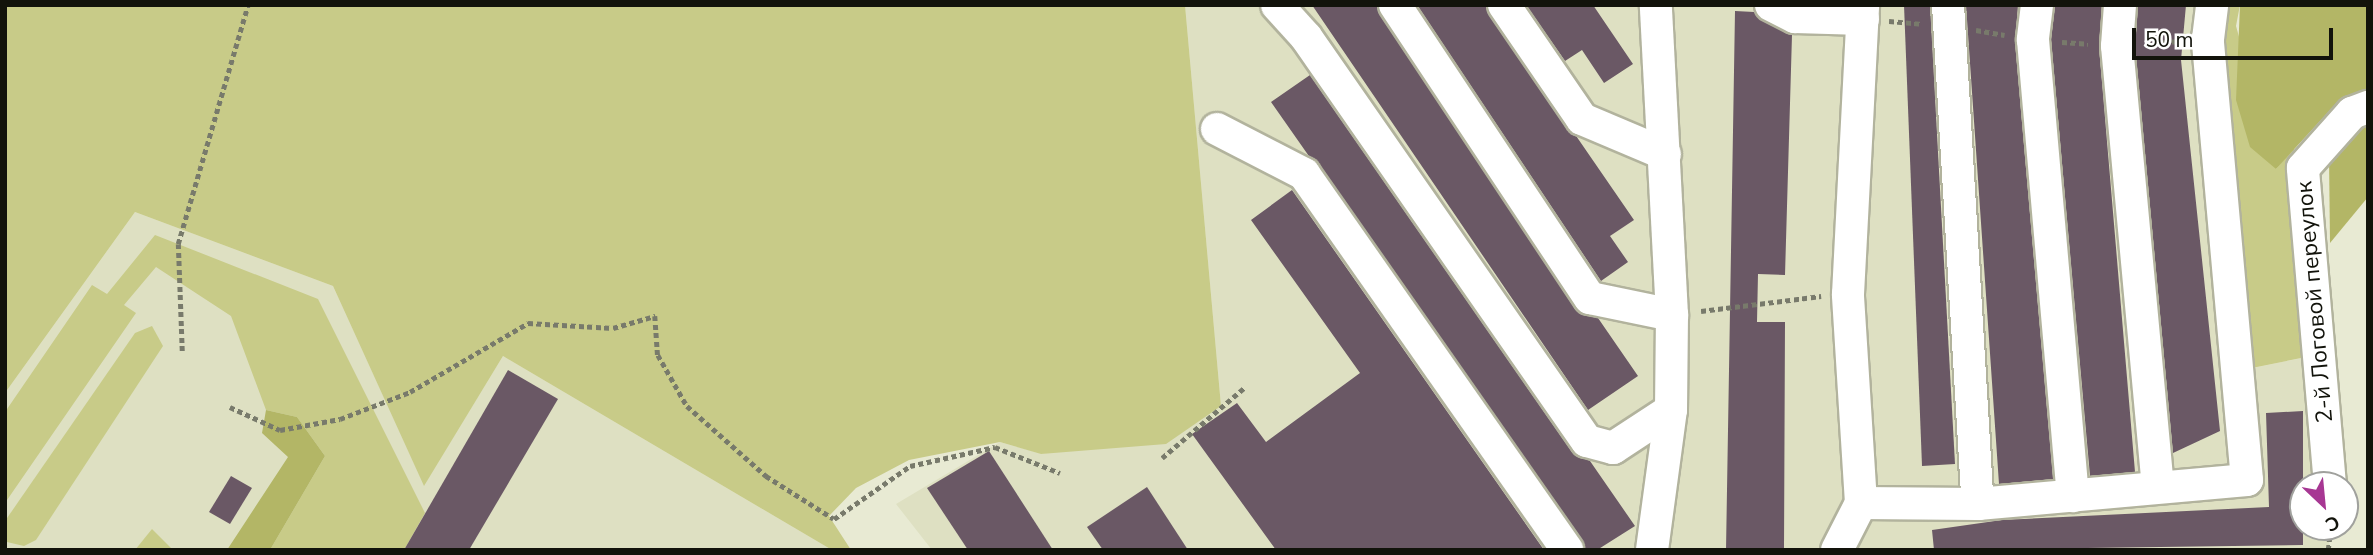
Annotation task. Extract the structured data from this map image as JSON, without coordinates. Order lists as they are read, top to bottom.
{
  "streets": {
    "street": ["2-й Логовой переулок"]
  },
  "scale_bar": "50 m",
  "north": "bottom right"
}
